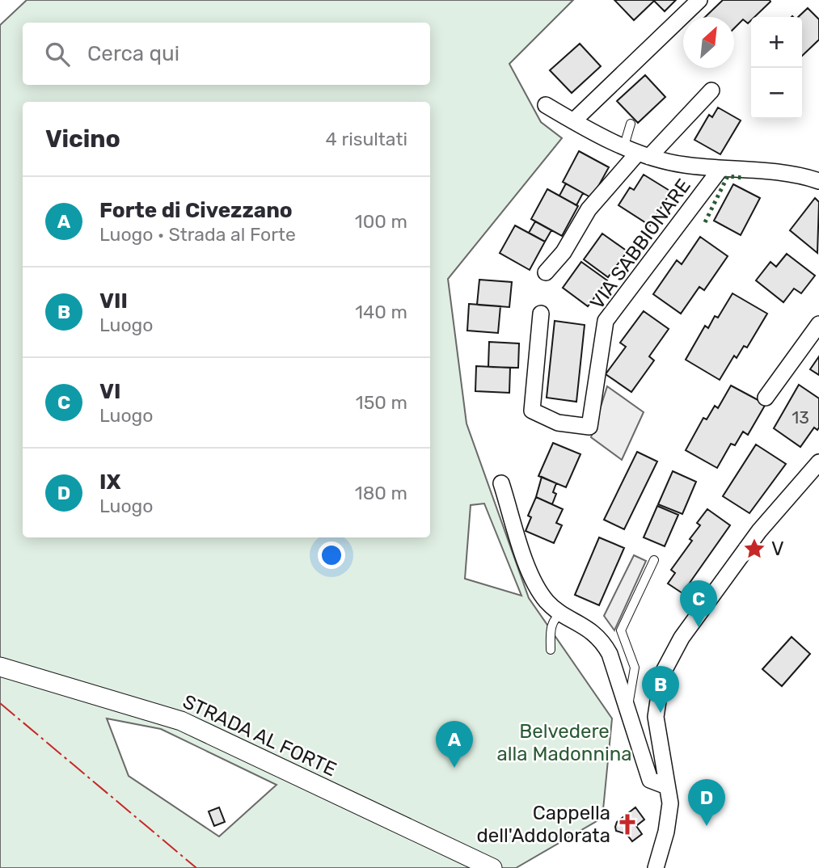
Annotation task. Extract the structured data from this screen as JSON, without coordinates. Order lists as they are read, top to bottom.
{
  "streets": {
    "street": ["VIA SABBIONARE", "STRADA AL FORTE"]
  },
  "parks": ["Belvedere alla Madonnina"],
  "places": {
    "place": ["V"],
    "church": ["Cappella dell'Addolorata"]
  },
  "house_numbers": ["13"],
  "north": "top right",
  "page": {
    "map_buttons": ["+", "−"],
    "search": "Cerca qui",
    "heading": ["Vicino", "4 risultati"],
    "list": [
      {
        "mark": "A",
        "name": "Forte di Civezzano",
        "note": "Luogo · Strada al Forte",
        "value": "100 m"
      },
      {
        "mark": "B",
        "name": "VII",
        "note": "Luogo",
        "value": "140 m"
      },
      {
        "mark": "C",
        "name": "VI",
        "note": "Luogo",
        "value": "150 m"
      },
      {
        "mark": "D",
        "name": "IX",
        "note": "Luogo",
        "value": "180 m"
      }
    ],
    "pins": [
      "C",
      "B",
      "A",
      "D"
    ]
  }
}
